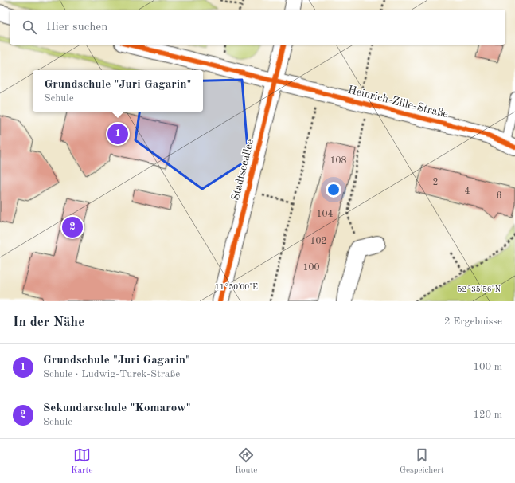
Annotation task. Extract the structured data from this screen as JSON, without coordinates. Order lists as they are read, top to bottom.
{
  "streets": {
    "street": ["Heinrich-Zille-Straße", "Stadtseeallee"]
  },
  "crossings": [
    ["Heinrich-Zille-Straße", "Stadtseeallee"]
  ],
  "house_numbers": [
    "108",
    "2",
    "4",
    "6",
    "104",
    "102",
    "100"
  ],
  "page": {
    "search": "Hier suchen",
    "popup": ["Grundschule \"Juri Gagarin\"", "Schule"],
    "pins": ["1", "2"],
    "heading": ["In der Nähe", "2 Ergebnisse"],
    "list": [
      {
        "mark": "1",
        "name": "Grundschule \"Juri Gagarin\"",
        "note": "Schule · Ludwig-Turek-Straße",
        "value": "100 m"
      },
      {
        "mark": "2",
        "name": "Sekundarschule \"Komarow\"",
        "note": "Schule",
        "value": "120 m"
      }
    ],
    "nav": ["Karte", "Route", "Gespeichert"]
  },
  "coordinates": ["11°50'00\"E", "52°35'56\"N"]
}
